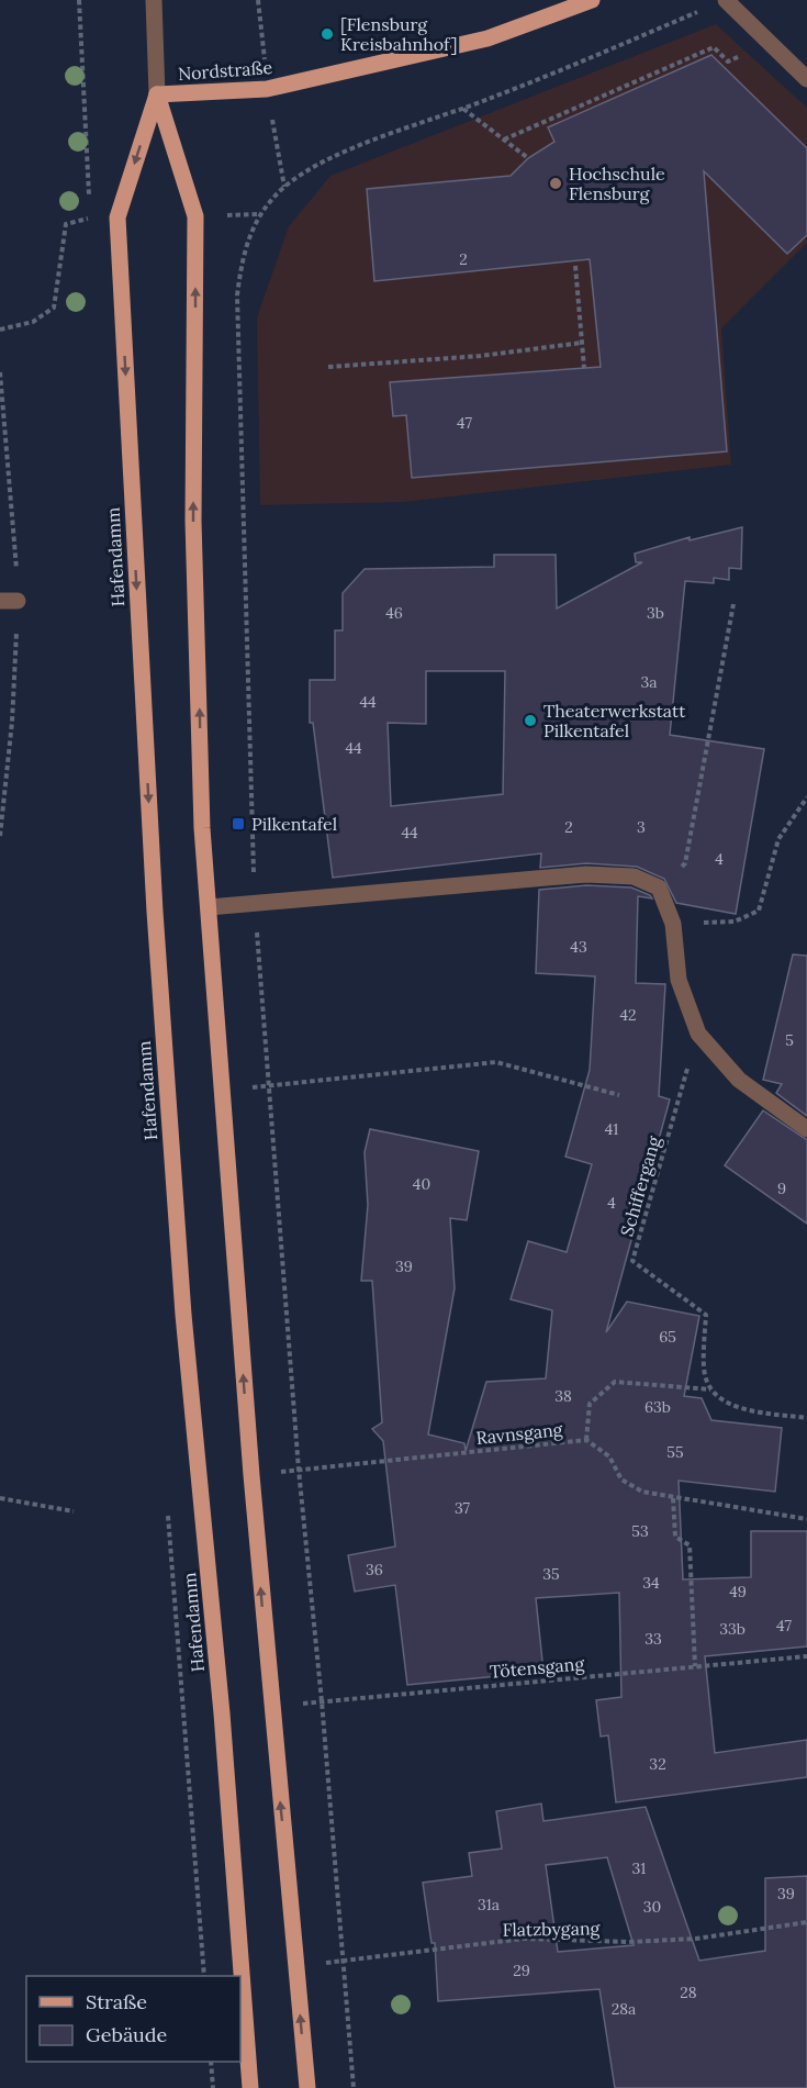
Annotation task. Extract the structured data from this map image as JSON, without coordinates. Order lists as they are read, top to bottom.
{
  "streets": {
    "main road": ["Nordstraße", "Hafendamm"],
    "path": [
      "Schiffergang",
      "Ravnsgang",
      "Tötensgang",
      "Flatzbygang"
    ]
  },
  "crossings": [
    ["Nordstraße", "Hafendamm"],
    ["Hafendamm", "Ravnsgang"],
    ["Hafendamm", "Tötensgang"],
    ["Hafendamm", "Flatzbygang"]
  ],
  "places": {
    "other": ["[Flensburg Kreisbahnhof]", "Hochschule Flensburg", "Theaterwerkstatt Pilkentafel"],
    "transit": ["Pilkentafel"]
  },
  "house_numbers": [
    "2",
    "47",
    "46",
    "3b",
    "3a",
    "44",
    "44",
    "2",
    "3",
    "44",
    "4",
    "43",
    "42",
    "5",
    "41",
    "40",
    "9",
    "4",
    "39",
    "65",
    "38",
    "63b",
    "55",
    "37",
    "53",
    "36",
    "35",
    "34",
    "49",
    "47",
    "33b",
    "33",
    "32",
    "31",
    "39",
    "31a",
    "30",
    "29",
    "28",
    "28a"
  ],
  "legend": ["Straße", "Gebäude"]
}
